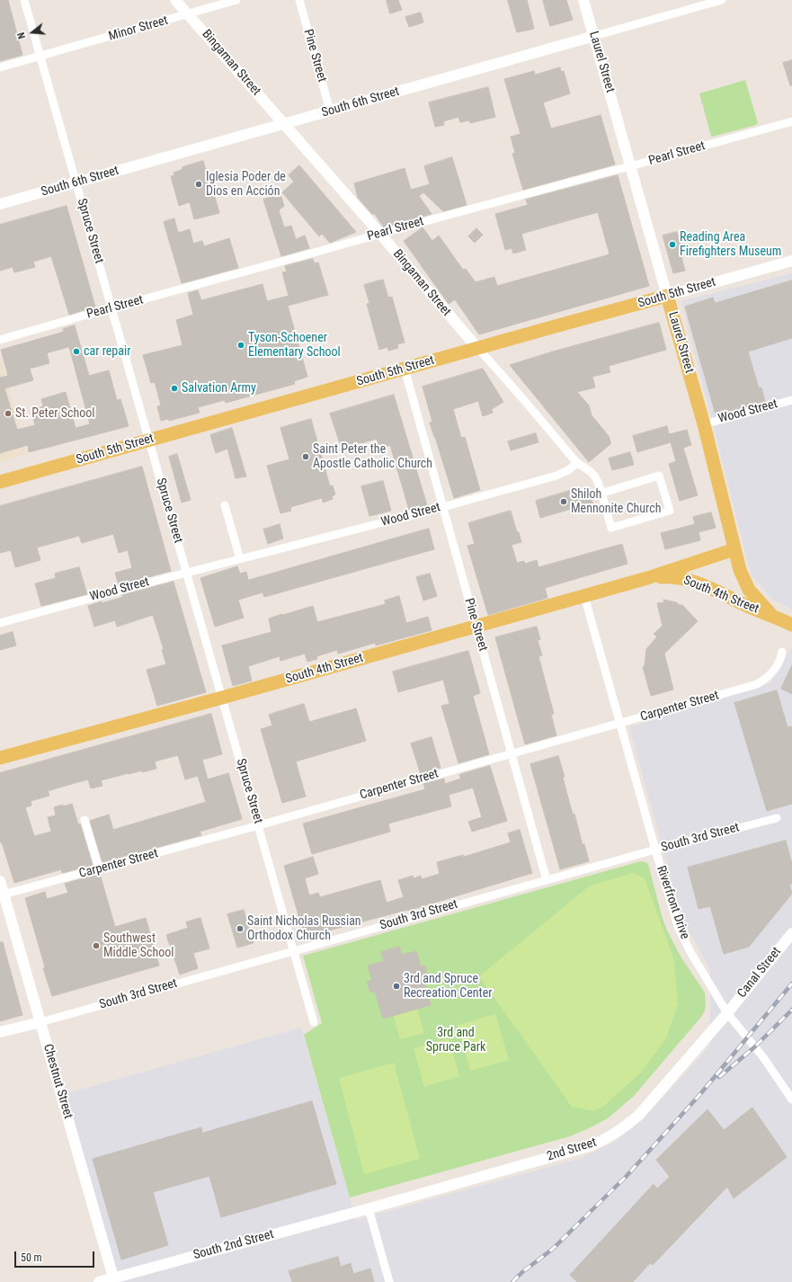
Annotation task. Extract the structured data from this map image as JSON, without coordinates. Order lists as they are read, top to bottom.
{
  "streets": {
    "main road": ["Laurel Street", "South 5th Street", "South 4th Street"],
    "street": [
      "Minor Street",
      "Pine Street",
      "Bingaman Street",
      "South 6th Street",
      "Pearl Street",
      "Spruce Street",
      "Wood Street",
      "Carpenter Street",
      "South 3rd Street",
      "Riverfront Drive",
      "Canal Street",
      "Chestnut Street",
      "2nd Street",
      "South 2nd Street"
    ]
  },
  "crossings": [
    ["Minor Street", "Bingaman Street"],
    ["Minor Street", "Spruce Street"],
    ["Pine Street", "South 6th Street"],
    ["Pine Street", "South 5th Street"],
    ["Pine Street", "Wood Street"],
    ["Pine Street", "South 4th Street"],
    ["Pine Street", "Carpenter Street"],
    ["Pine Street", "South 3rd Street"],
    ["Laurel Street", "South 6th Street"],
    ["Laurel Street", "Pearl Street"],
    ["Laurel Street", "South 5th Street"],
    ["Laurel Street", "Wood Street"],
    ["Laurel Street", "South 4th Street"],
    ["Bingaman Street", "South 6th Street"],
    ["Bingaman Street", "Pearl Street"],
    ["Bingaman Street", "South 5th Street"],
    ["Bingaman Street", "Wood Street"],
    ["South 6th Street", "Spruce Street"],
    ["Pearl Street", "Spruce Street"],
    ["Spruce Street", "South 5th Street"],
    ["Spruce Street", "Wood Street"],
    ["Spruce Street", "South 4th Street"],
    ["Spruce Street", "Carpenter Street"],
    ["Spruce Street", "South 3rd Street"],
    ["South 4th Street", "Riverfront Drive"],
    ["Carpenter Street", "Riverfront Drive"],
    ["Carpenter Street", "Chestnut Street"],
    ["South 3rd Street", "Riverfront Drive"],
    ["South 3rd Street", "Chestnut Street"],
    ["Riverfront Drive", "Canal Street"],
    ["Riverfront Drive", "2nd Street"],
    ["Canal Street", "2nd Street"],
    ["Chestnut Street", "South 2nd Street"],
    ["2nd Street", "South 2nd Street"]
  ],
  "parks": ["3rd and Spruce Park"],
  "places": [
    "Iglesia Poder de Dios en Acción",
    "Reading Area Firefighters Museum",
    "Tyson-Schoener Elementary School",
    "car repair",
    "Salvation Army",
    "St. Peter School",
    "Saint Peter the Apostle Catholic Church",
    "Shiloh Mennonite Church",
    "Saint Nicholas Russian Orthodox Church",
    "Southwest Middle School",
    "3rd and Spruce Recreation Center"
  ],
  "scale_bar": "50 m",
  "north": "left"
}
